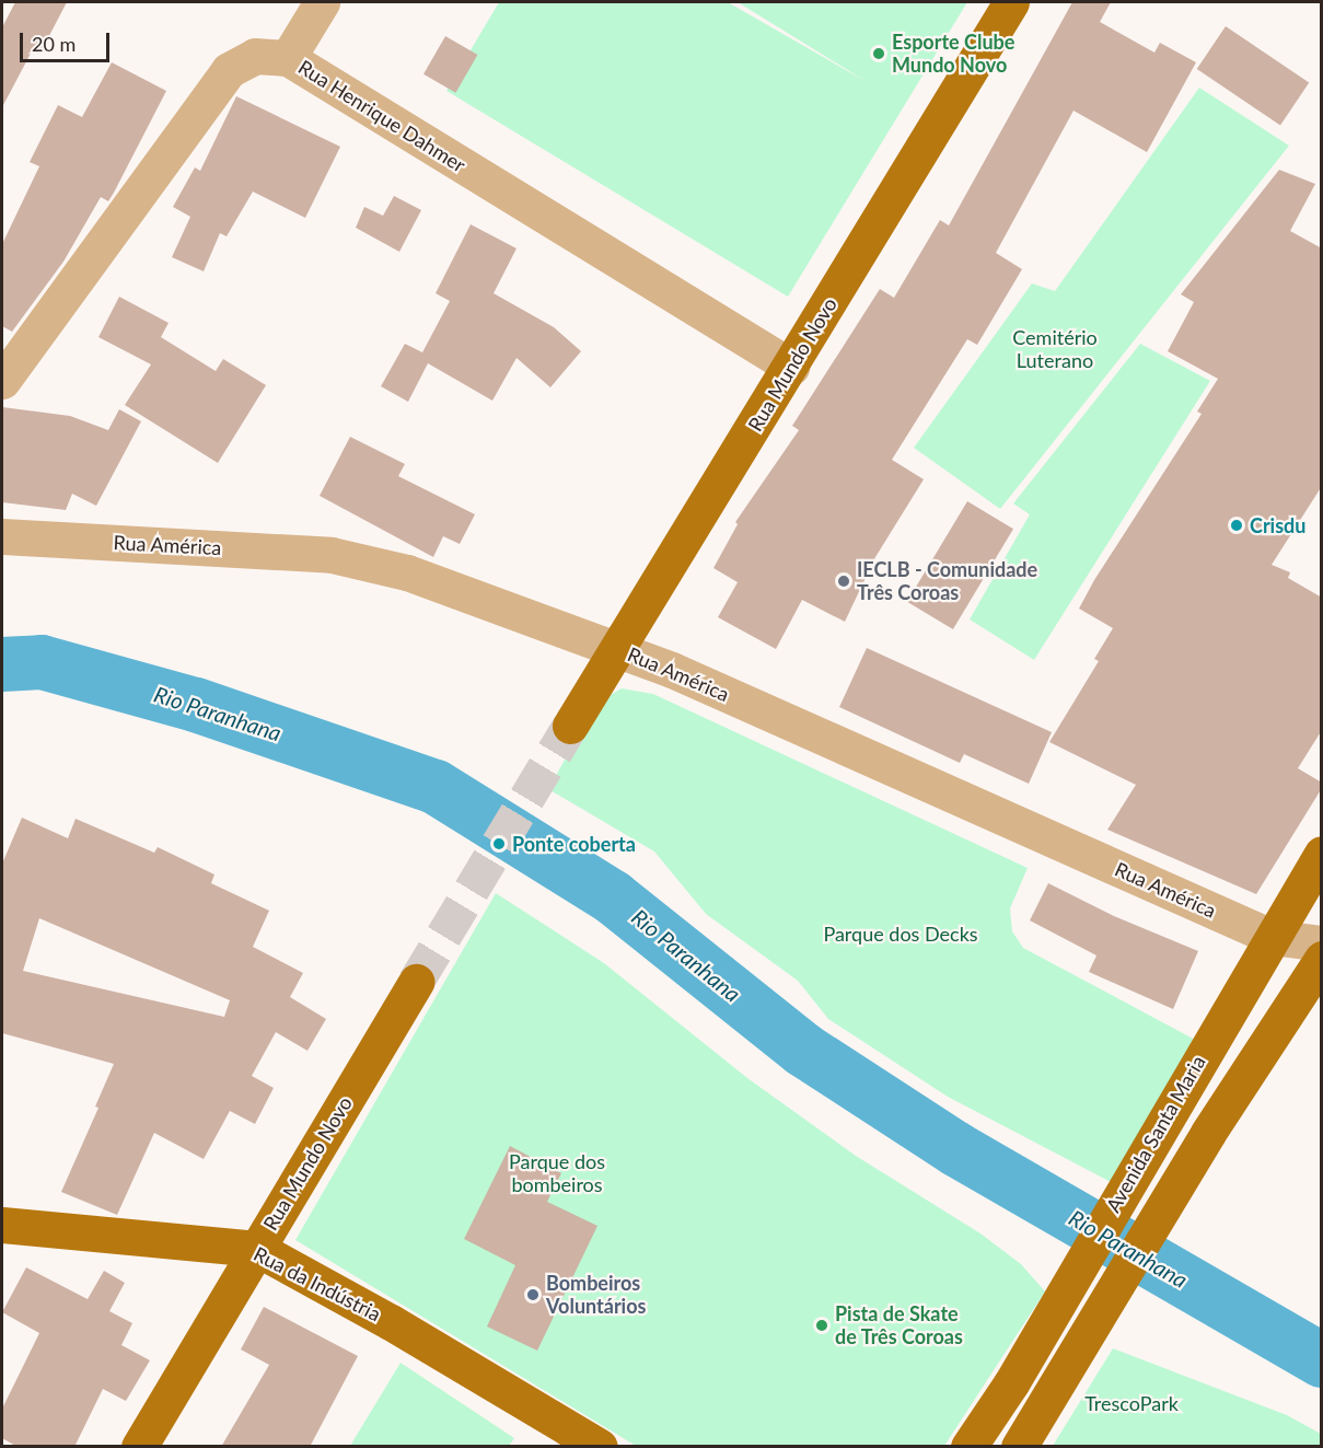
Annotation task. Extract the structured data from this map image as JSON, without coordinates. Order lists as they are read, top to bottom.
{
  "streets": {
    "main road": ["Rua Mundo Novo", "Avenida Santa Maria", "Rua da Indústria"],
    "street": ["Rua Henrique Dahmer", "Rua América"]
  },
  "crossings": [
    ["Rua Henrique Dahmer", "Rua Mundo Novo"],
    ["Rua Mundo Novo", "Rua América"],
    ["Rua Mundo Novo", "Rua da Indústria"],
    ["Rua América", "Avenida Santa Maria"]
  ],
  "water": ["Rio Paranhana"],
  "parks": [
    "Cemitério Luterano",
    "Parque dos Decks",
    "Parque dos bombeiros",
    "TrescoPark"
  ],
  "places": [
    "Esporte Clube Mundo Novo",
    "Crisdu",
    "IECLB - Comunidade Três Coroas",
    "Ponte coberta",
    "Bombeiros Voluntários",
    "Pista de Skate de Três Coroas"
  ],
  "scale_bar": "20 m"
}
